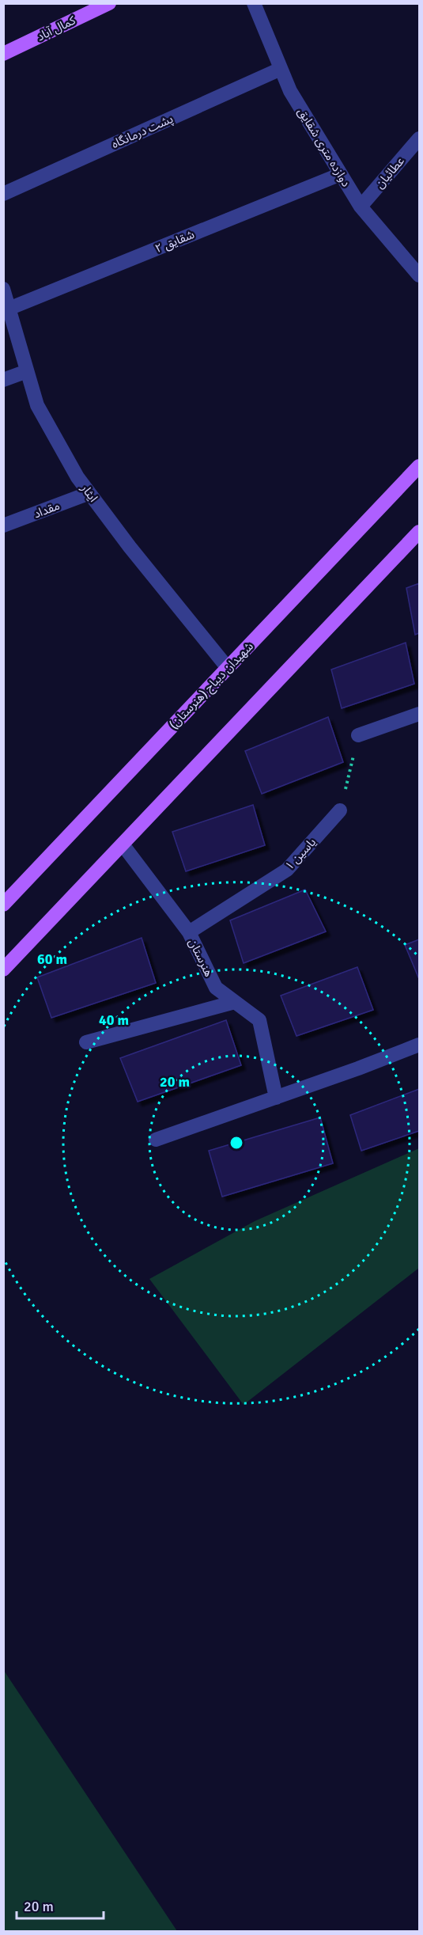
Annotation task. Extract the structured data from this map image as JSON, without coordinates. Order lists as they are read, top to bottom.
{
  "streets": {
    "main road": ["کمال آباد", "شهیدان دیباج (هنرستان)"],
    "street": [
      "پشت درمانگاه",
      "دوازده متری شقایق",
      "عطائیان",
      "شقایق ۲",
      "ایثار",
      "مقداد",
      "یاسین ۱",
      "هنرستان"
    ]
  },
  "crossings": [
    ["پشت درمانگاه", "دوازده متری شقایق"],
    ["دوازده متری شقایق", "عطائیان"],
    ["دوازده متری شقایق", "شقایق ۲"],
    ["شقایق ۲", "ایثار"],
    ["ایثار", "مقداد"],
    ["ایثار", "شهیدان دیباج (هنرستان)"],
    ["یاسین ۱", "هنرستان"]
  ],
  "scale_bar": "20 m",
  "rings": ["60 m", "40 m", "20 m"]
}
